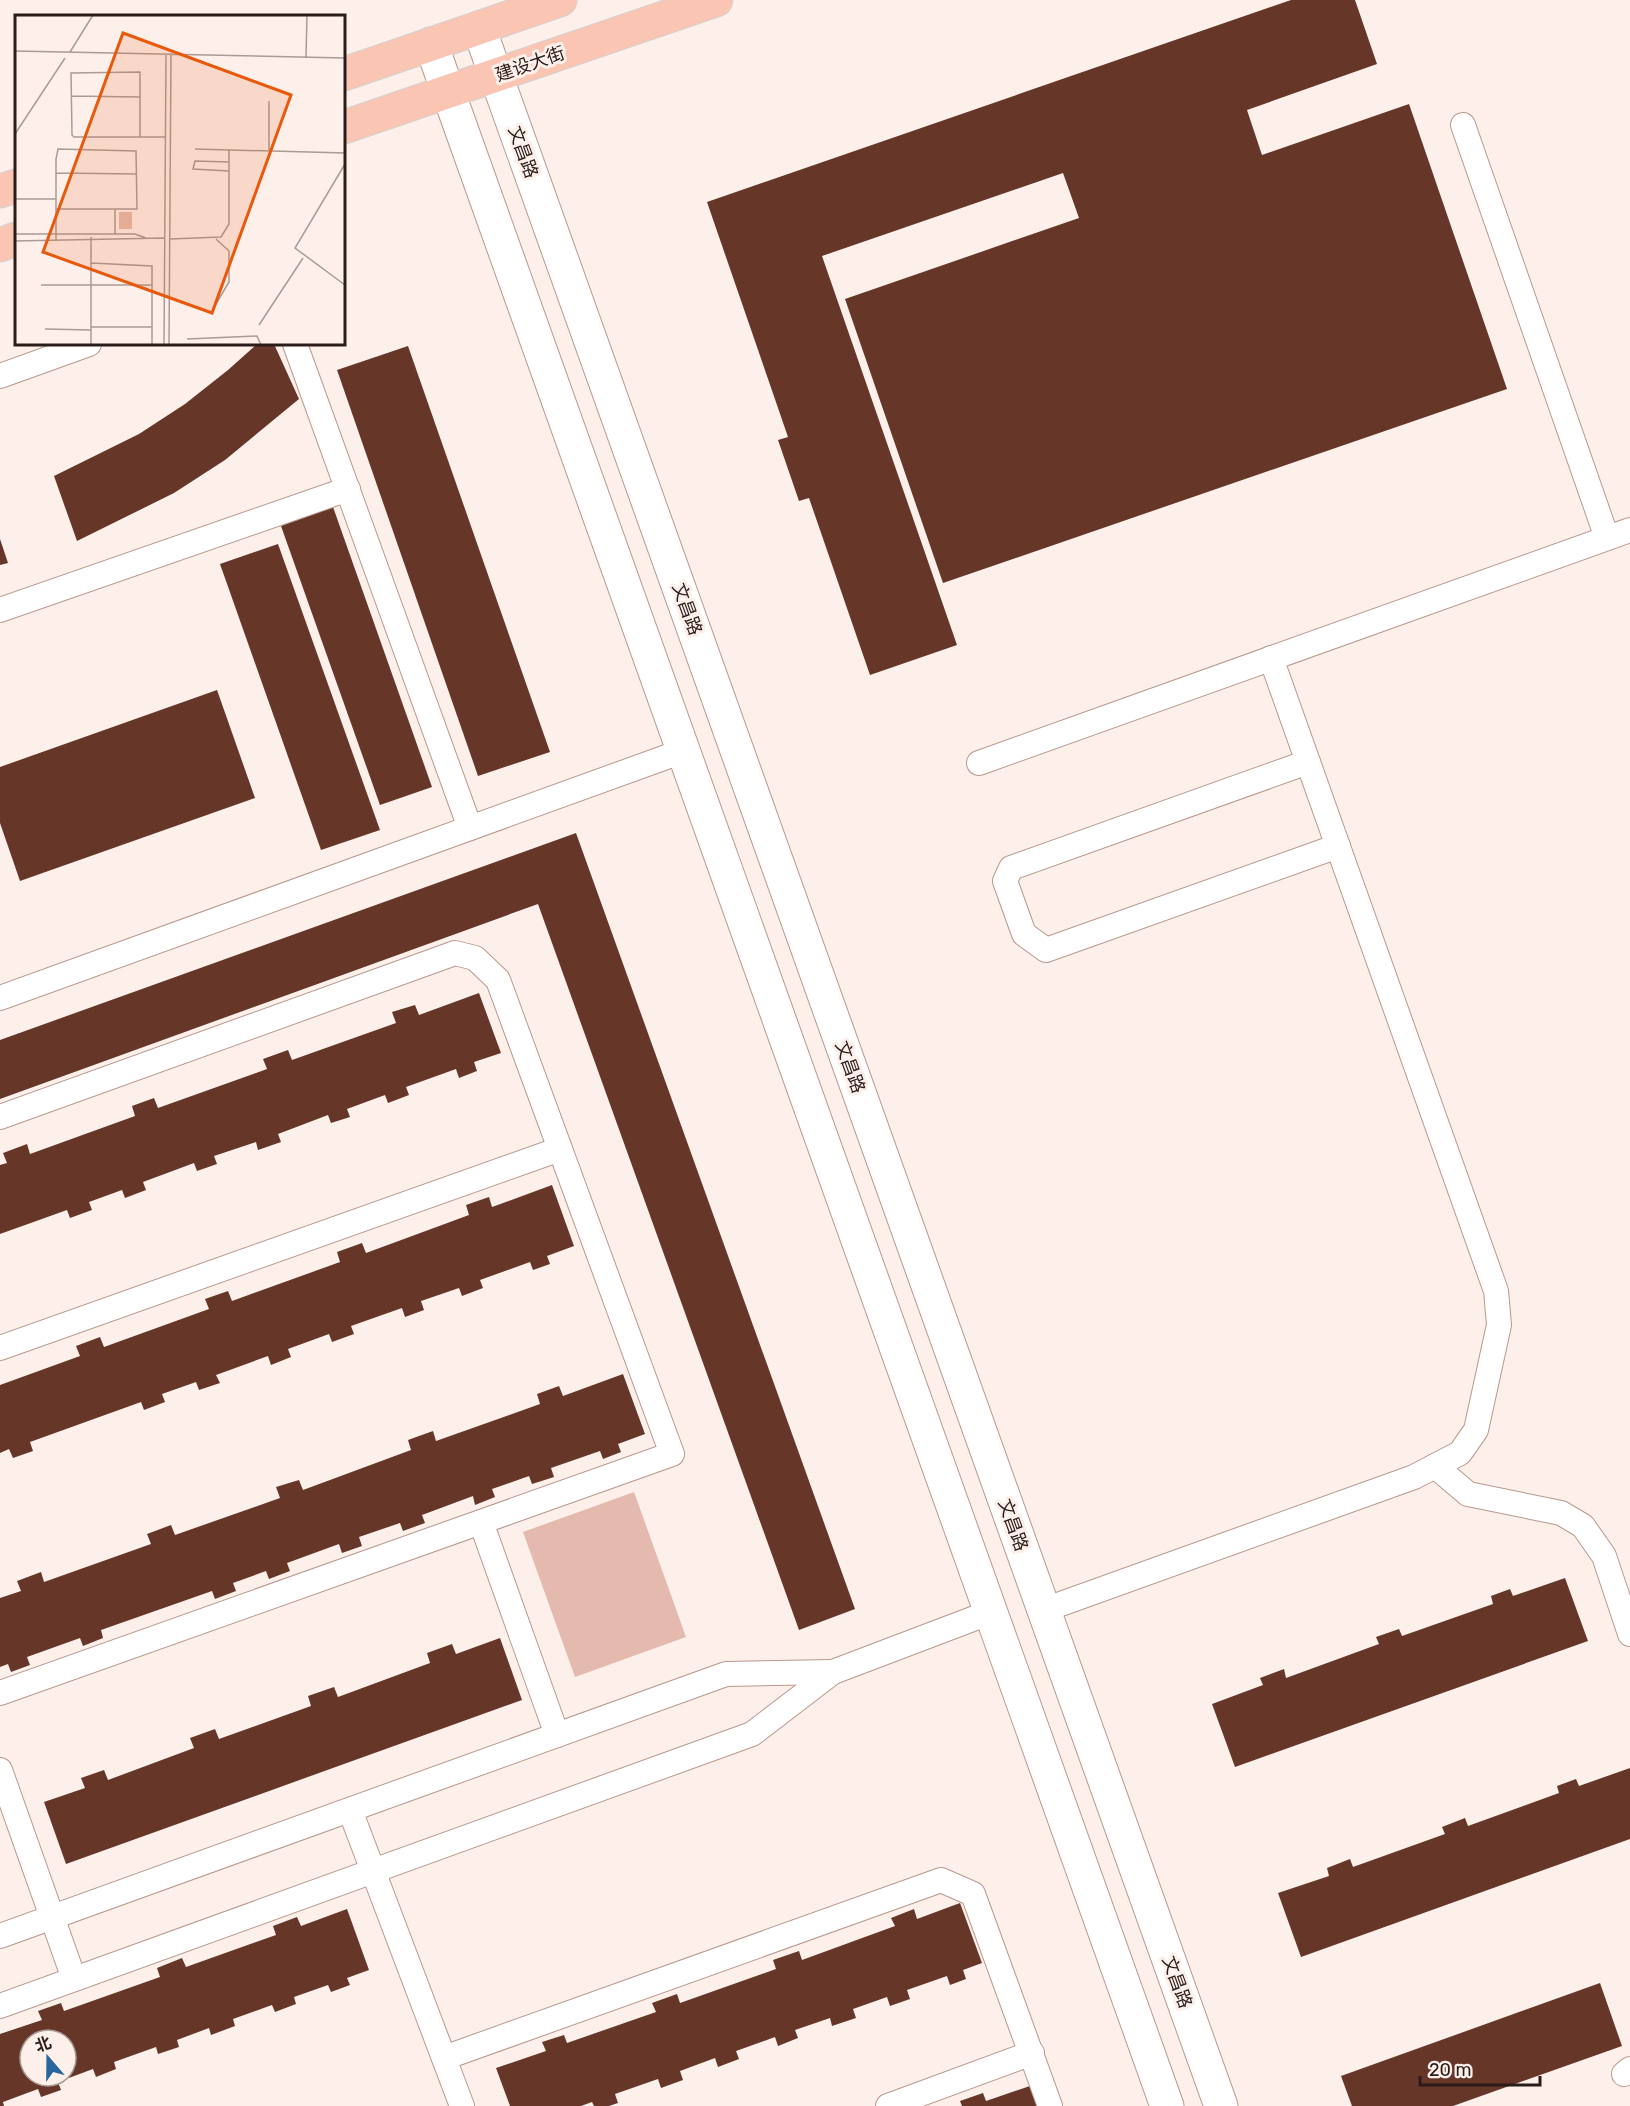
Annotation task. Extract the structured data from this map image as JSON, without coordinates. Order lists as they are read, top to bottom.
{
  "streets": {
    "main road": ["建设大街"],
    "street": ["文昌路"]
  },
  "crossings": [
    ["建设大街", "文昌路"]
  ],
  "scale_bar": "20 m",
  "north": "top"
}
